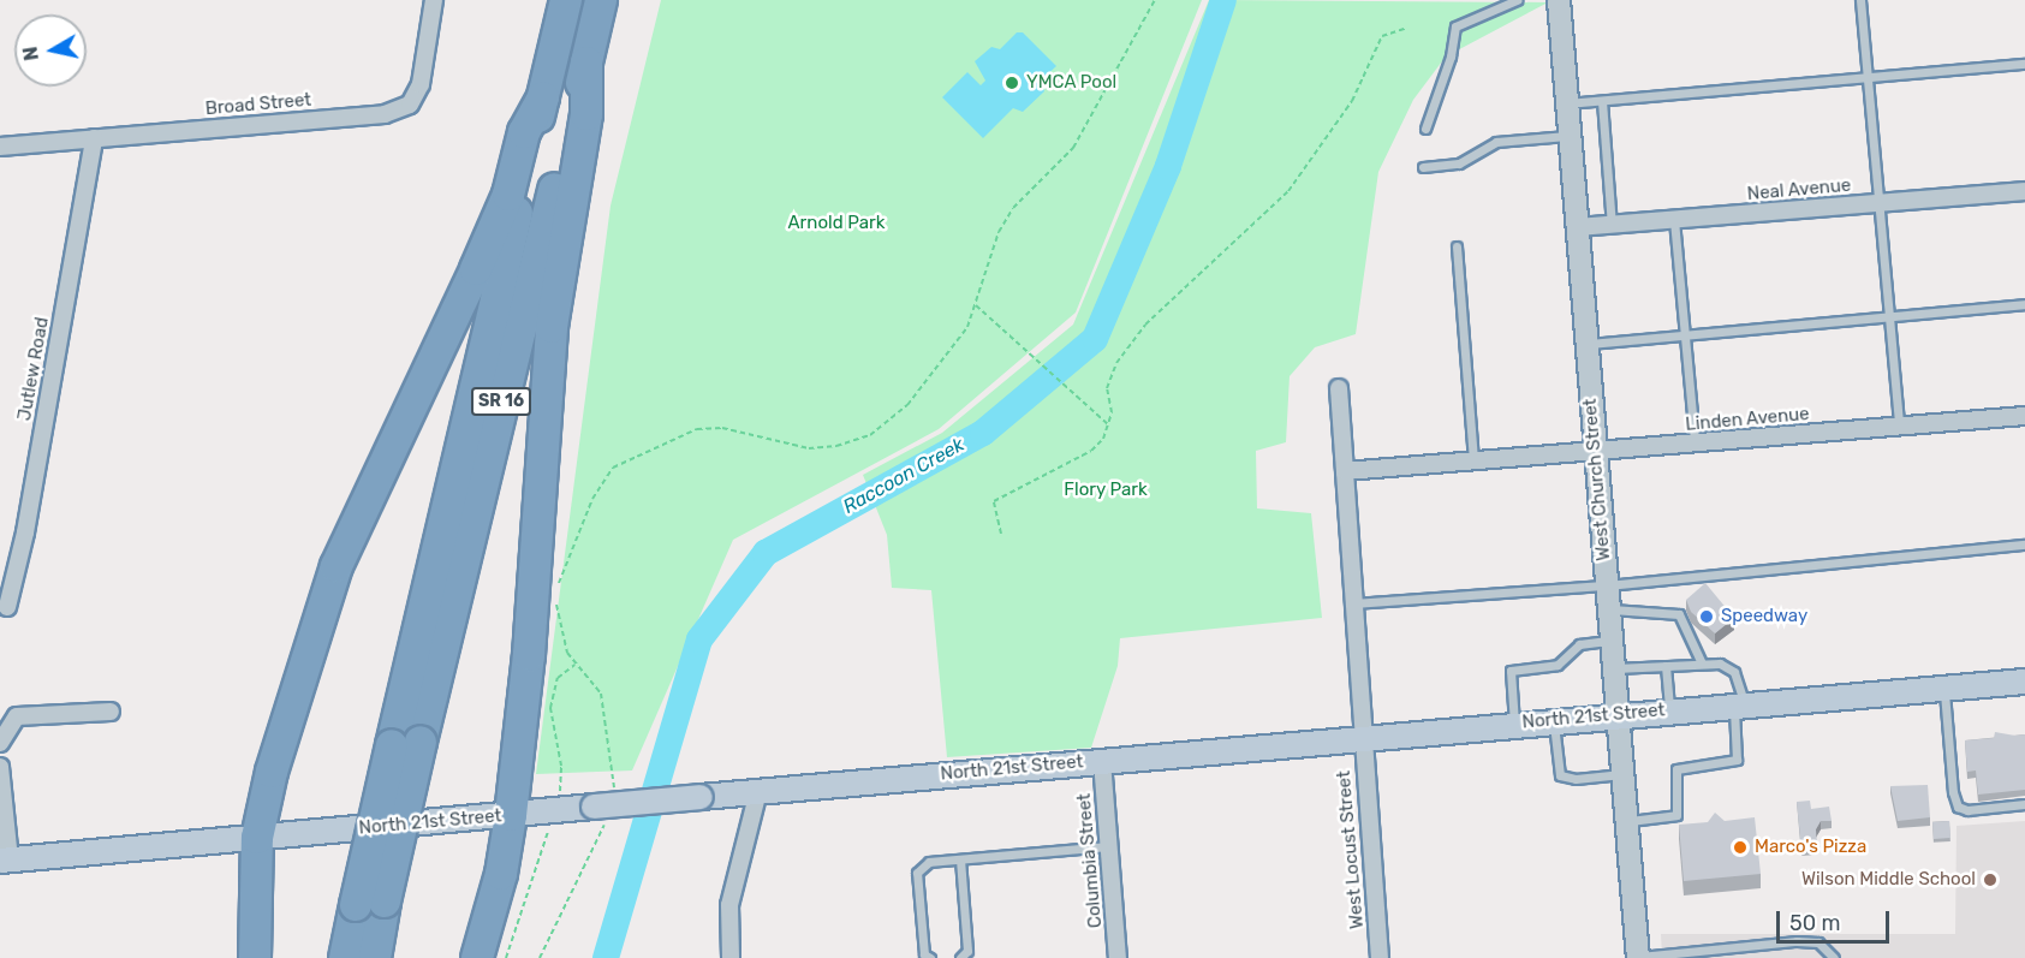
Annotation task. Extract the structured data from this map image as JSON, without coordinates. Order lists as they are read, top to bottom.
{
  "streets": {
    "highway": ["SR 16"],
    "main road": ["North 21st Street"],
    "street": [
      "Broad Street",
      "Neal Avenue",
      "Jutlew Road",
      "Linden Avenue",
      "West Church Street",
      "West Locust Street",
      "Columbia Street"
    ]
  },
  "crossings": [
    ["Broad Street", "Jutlew Road"],
    ["Neal Avenue", "West Church Street"],
    ["Linden Avenue", "West Church Street"],
    ["Linden Avenue", "West Locust Street"],
    ["West Church Street", "North 21st Street"],
    ["North 21st Street", "West Locust Street"],
    ["North 21st Street", "Columbia Street"]
  ],
  "water": ["Raccoon Creek"],
  "parks": ["Arnold Park", "Flory Park"],
  "places": [
    "YMCA Pool",
    "Speedway",
    "Marco's Pizza",
    "Wilson Middle School"
  ],
  "scale_bar": "50 m",
  "north": "left"
}
